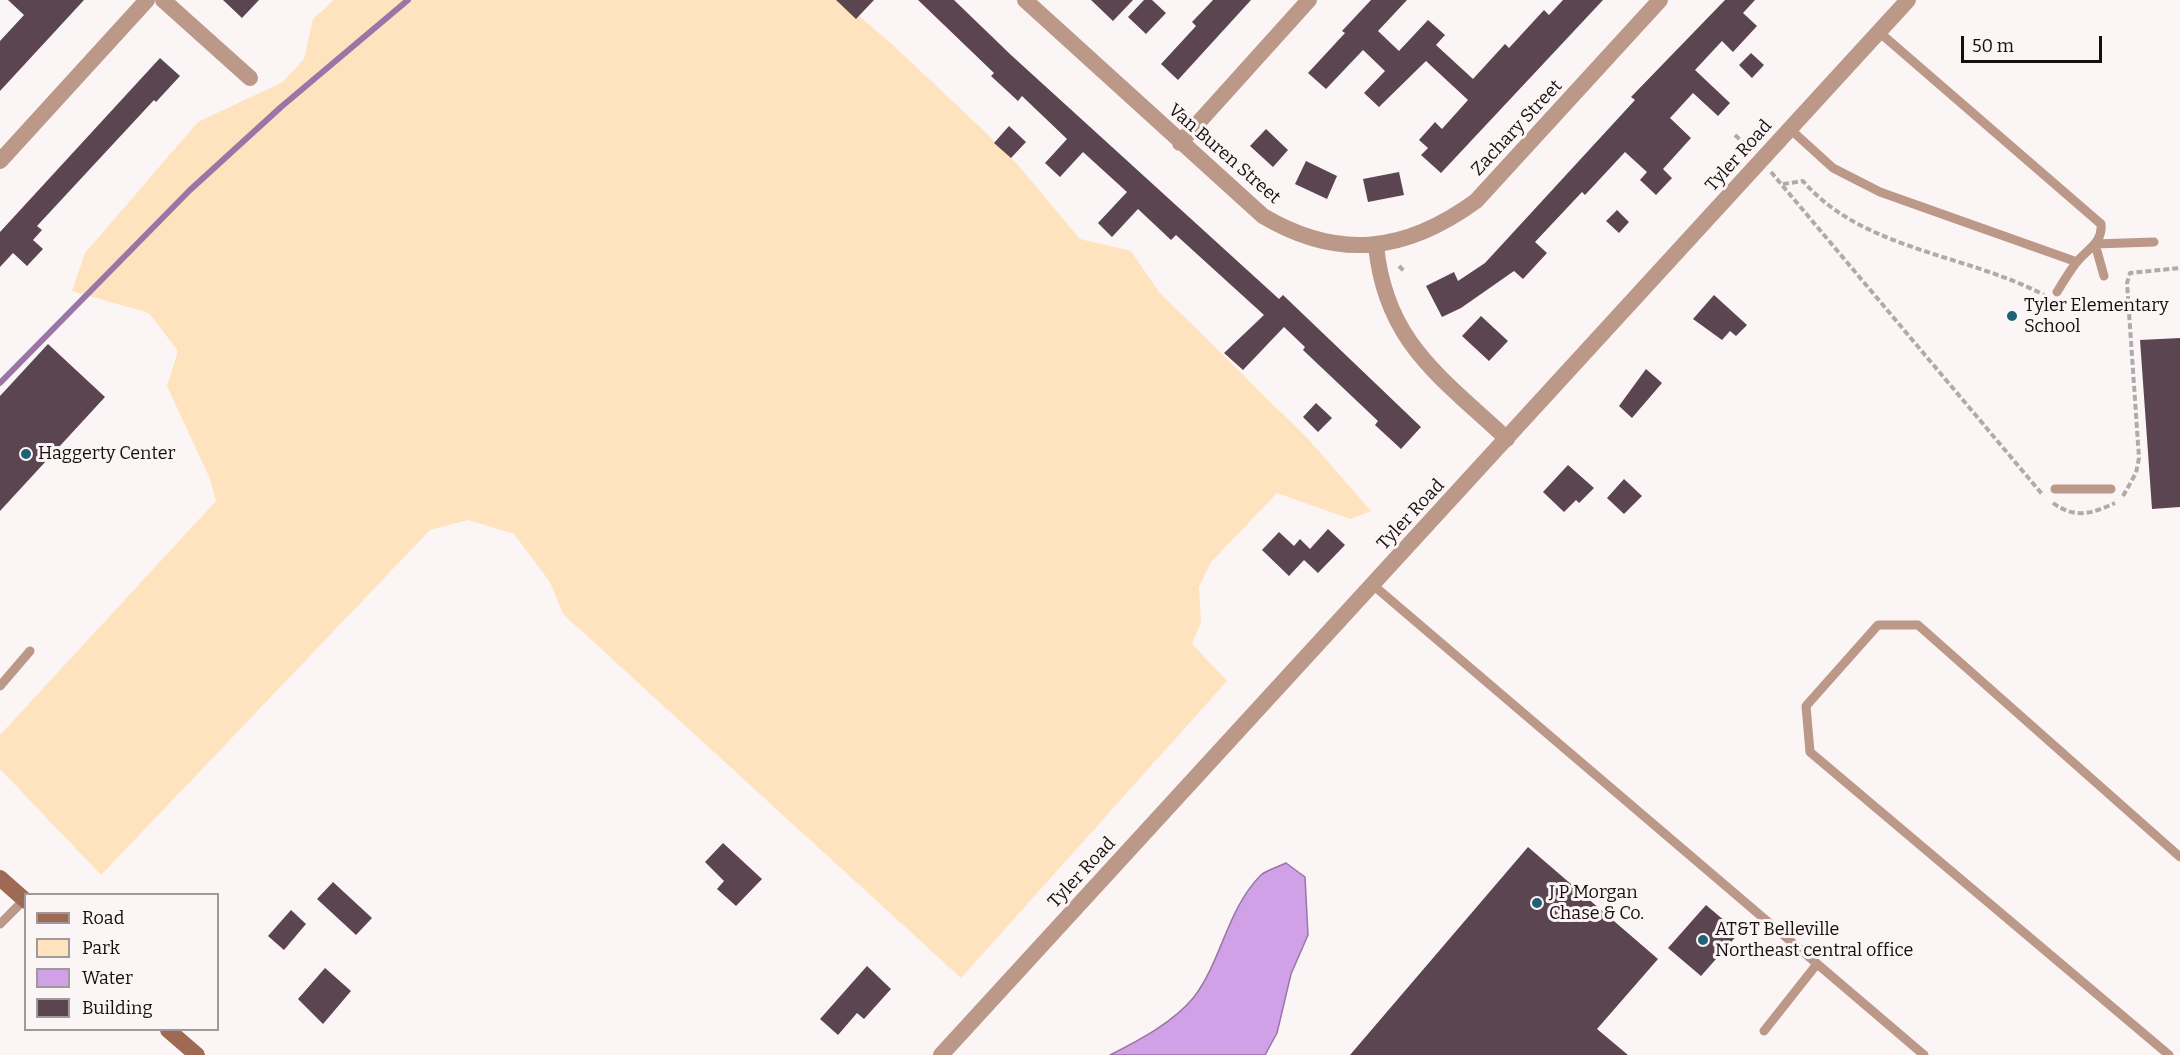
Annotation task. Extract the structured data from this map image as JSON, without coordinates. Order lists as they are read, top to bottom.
{
  "streets": {
    "street": ["Zachary Street", "Van Buren Street", "Tyler Road"]
  },
  "crossings": [
    ["Zachary Street", "Van Buren Street"]
  ],
  "places": [
    "Tyler Elementary School",
    "Haggerty Center",
    "J P Morgan Chase & Co.",
    "AT&T Belleville Northeast central office"
  ],
  "legend": [
    "Road",
    "Park",
    "Water",
    "Building"
  ],
  "scale_bar": "50 m"
}
